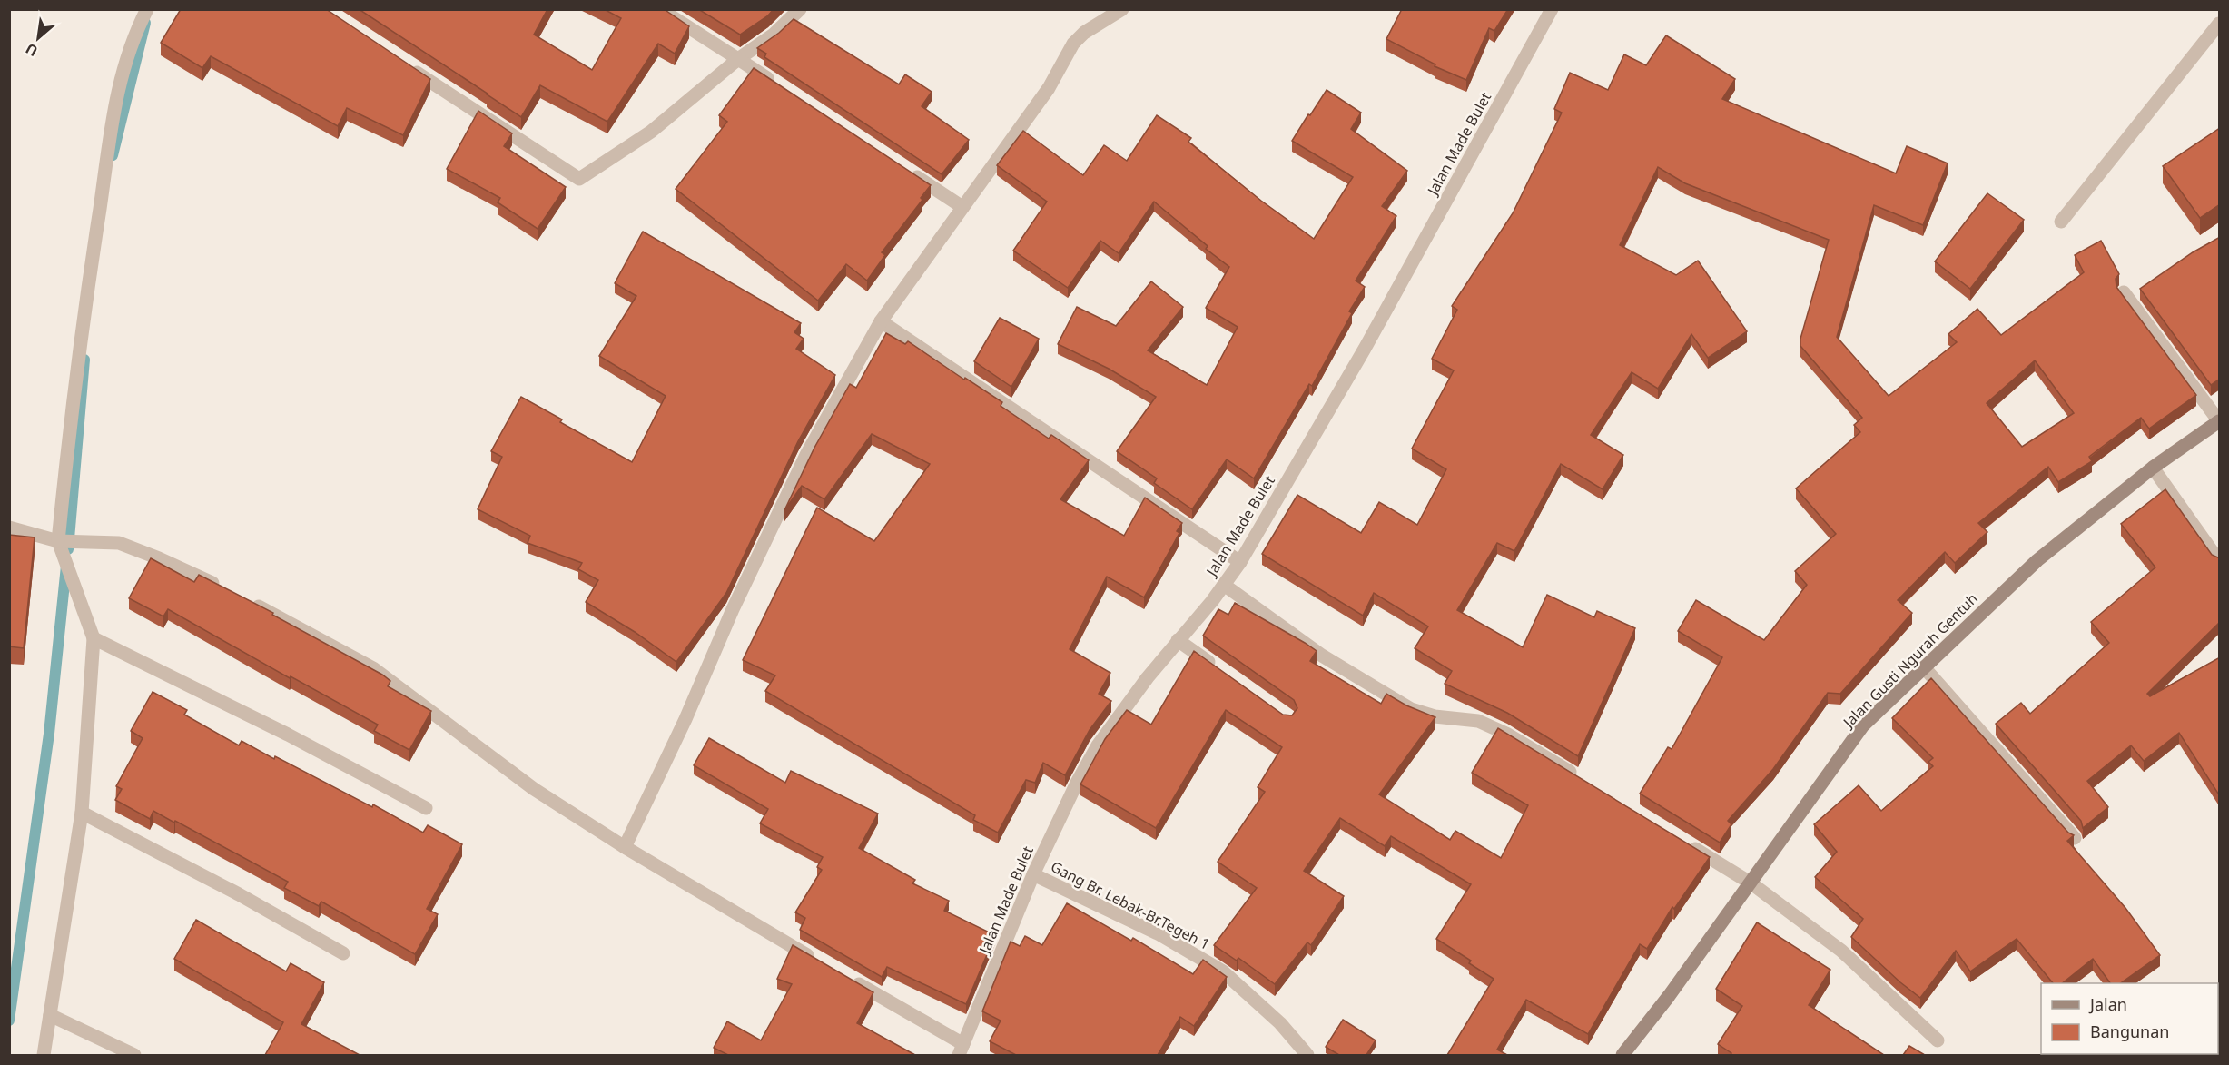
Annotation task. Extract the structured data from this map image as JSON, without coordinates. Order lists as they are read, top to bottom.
{
  "streets": {
    "main road": ["Jalan Gusti Ngurah Gentuh"],
    "street": ["Jalan Made Bulet", "Gang Br. Lebak-Br.Tegeh 1"]
  },
  "crossings": [
    ["Jalan Made Bulet", "Gang Br. Lebak-Br.Tegeh 1"]
  ],
  "legend": ["Jalan", "Bangunan"],
  "north": "bottom left"
}
